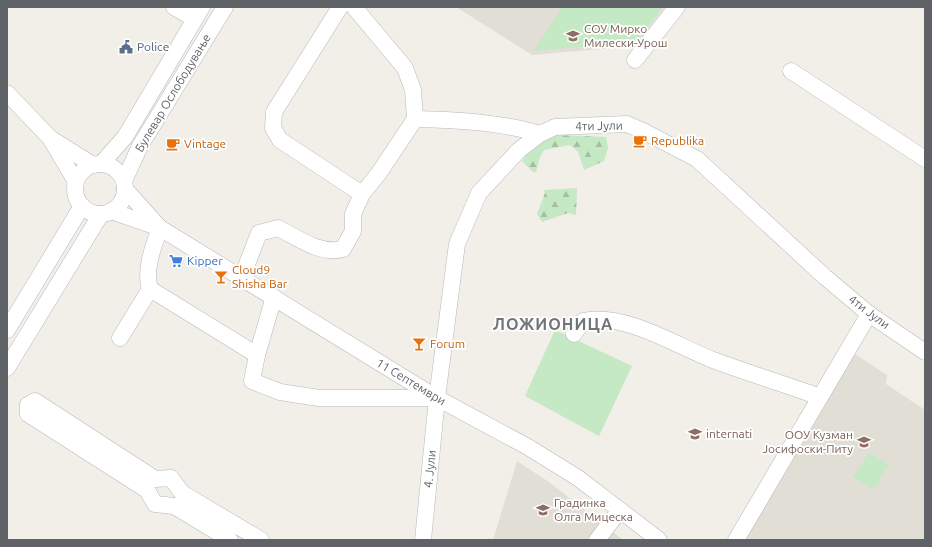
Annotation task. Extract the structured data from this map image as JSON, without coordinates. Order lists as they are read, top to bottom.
{
  "streets": {
    "street": [
      "Булевар Ослободување",
      "4ти Јули",
      "11 Септември",
      "4. Јули"
    ]
  },
  "crossings": [
    ["Булевар Ослободување", "11 Септември"],
    ["4ти Јули", "11 Септември"],
    ["4ти Јули", "4. Јули"],
    ["11 Септември", "4. Јули"]
  ],
  "districts": ["ЛОЖИОНИЦА"],
  "places": {
    "school or university": [
      "СОУ Мирко Милески-Урош",
      "internati",
      "ООУ Кузман Јосифоски-Питу",
      "Градинка Олга Мицеска"
    ],
    "public building": ["Police"],
    "cafe": ["Republika", "Vintage"],
    "supermarket": ["Kipper"],
    "bar": ["Cloud9 Shisha Bar", "Forum"]
  }
}
